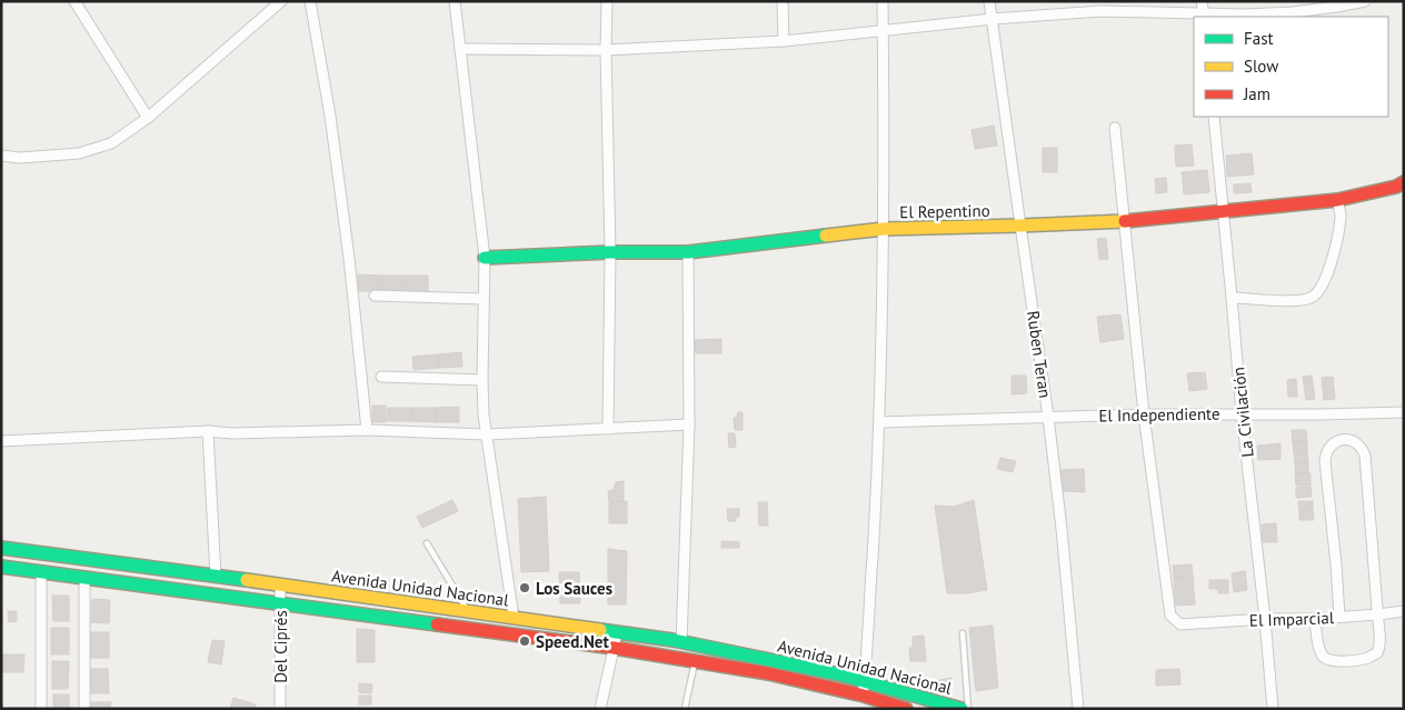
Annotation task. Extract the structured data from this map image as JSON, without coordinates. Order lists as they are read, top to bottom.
{
  "streets": {
    "main road": ["El Repentino", "Avenida Unidad Nacional"],
    "street": [
      "Ruben Teran",
      "La Civilación",
      "El Independiente",
      "El Imparcial",
      "Del Ciprés"
    ]
  },
  "crossings": [
    ["El Repentino", "Ruben Teran"],
    ["El Repentino", "La Civilación"],
    ["Ruben Teran", "El Independiente"],
    ["La Civilación", "El Independiente"],
    ["La Civilación", "El Imparcial"],
    ["El Independiente", "El Imparcial"],
    ["Avenida Unidad Nacional", "Del Ciprés"]
  ],
  "places": ["Los Sauces", "Speed.Net"],
  "legend": ["Fast", "Slow", "Jam"]
}
